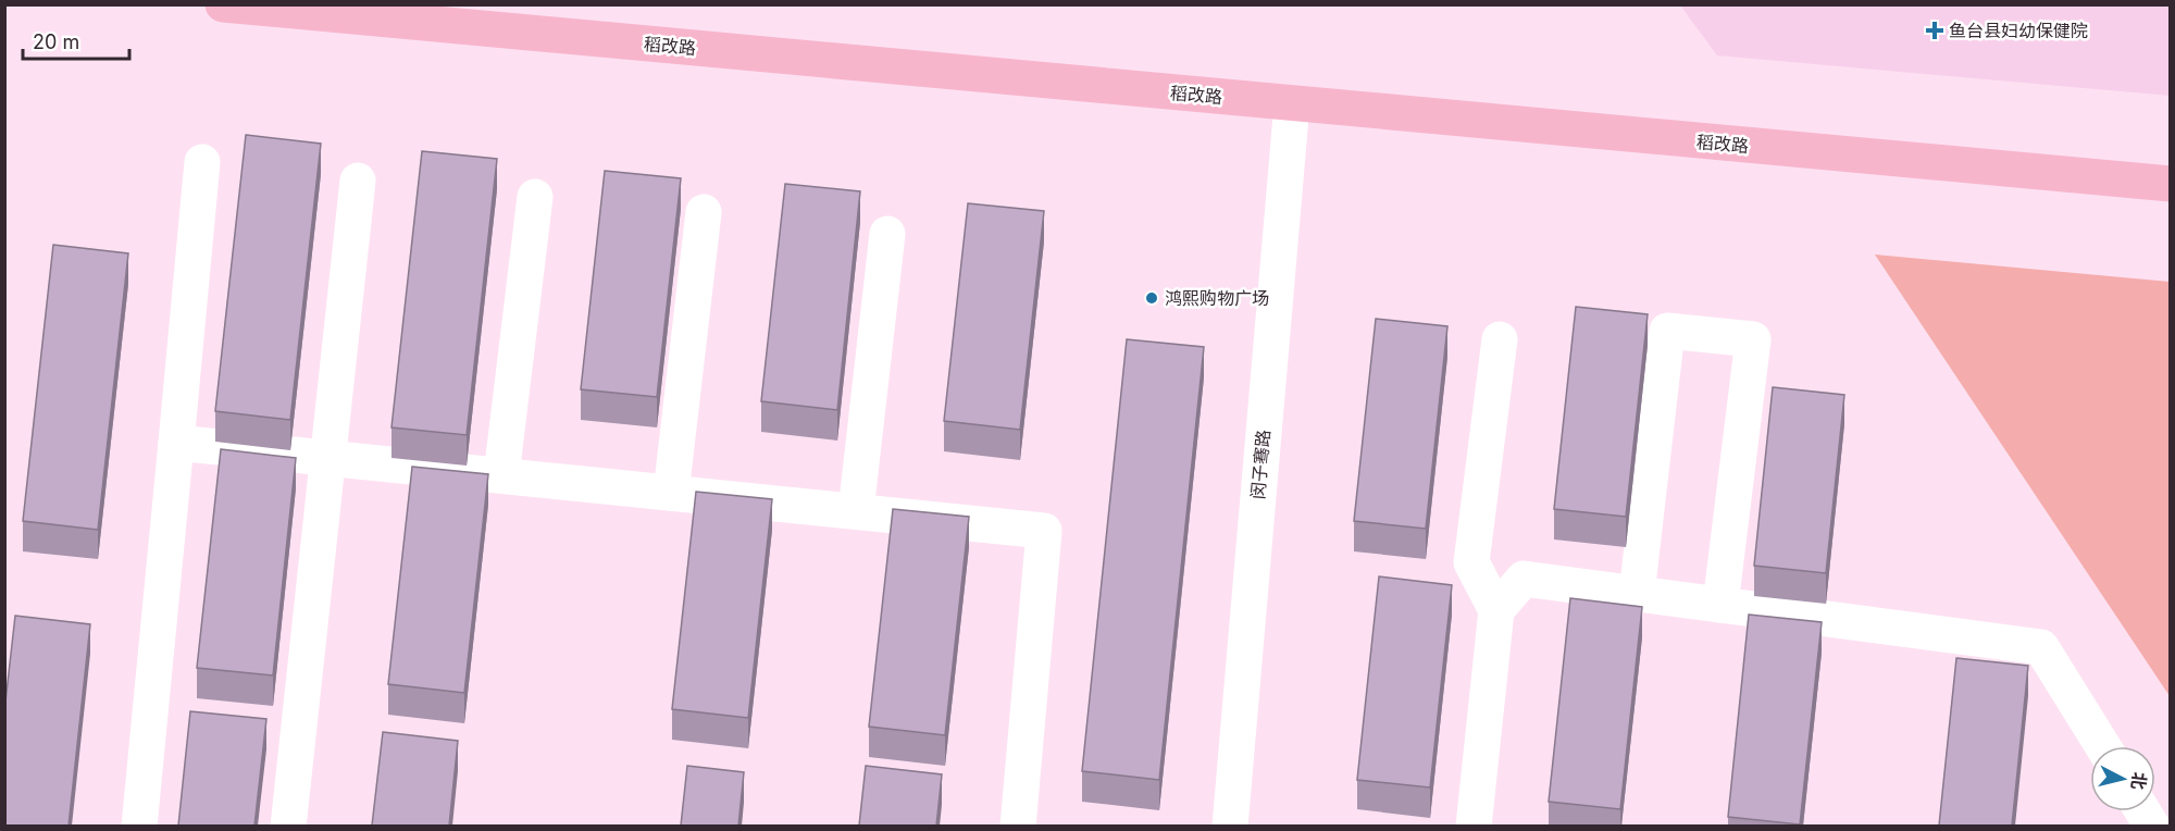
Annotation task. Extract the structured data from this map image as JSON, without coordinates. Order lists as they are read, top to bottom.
{
  "streets": {
    "main road": ["稻改路"],
    "street": ["闵子骞路"]
  },
  "crossings": [
    ["稻改路", "闵子骞路"]
  ],
  "places": {
    "health": ["鱼台县妇幼保健院"],
    "other": ["鸿熙购物广场"]
  },
  "scale_bar": "20 m",
  "north": "right"
}
